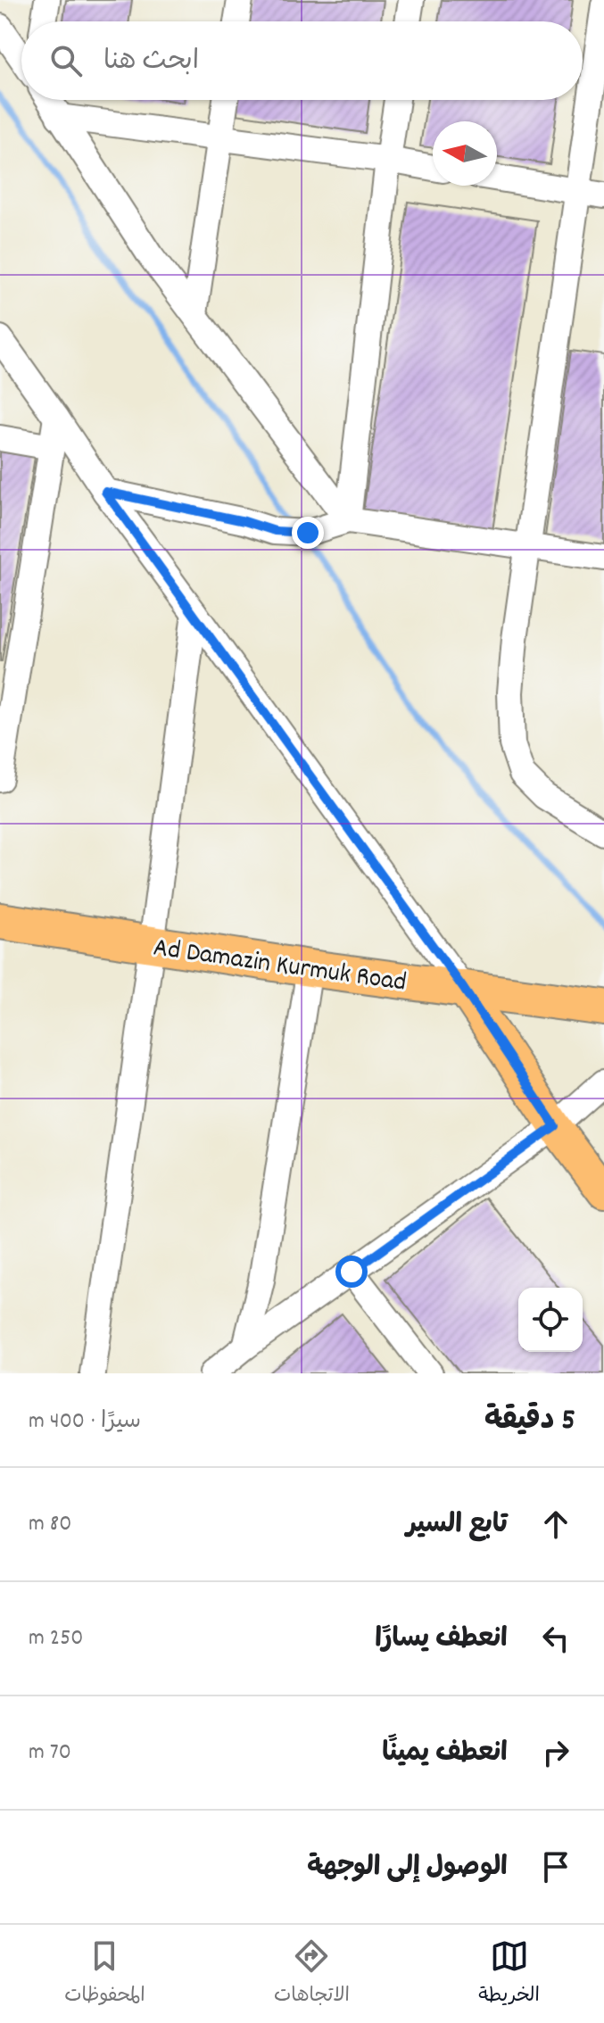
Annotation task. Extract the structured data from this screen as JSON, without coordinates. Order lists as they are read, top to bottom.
{
  "streets": {
    "highway": ["Ad Damazin Kurmuk Road"]
  },
  "north": "left",
  "page": {
    "search": "ابحث هنا",
    "heading": ["5 دقيقة", "سيرًا · 400 m"],
    "list": [
      ["تابع السير", "80 m"],
      ["انعطف يسارًا", "250 m"],
      ["انعطف يمينًا", "70 m"],
      "الوصول إلى الوجهة"
    ],
    "nav": ["الخريطة", "الاتجاهات", "المحفوظات"]
  }
}
